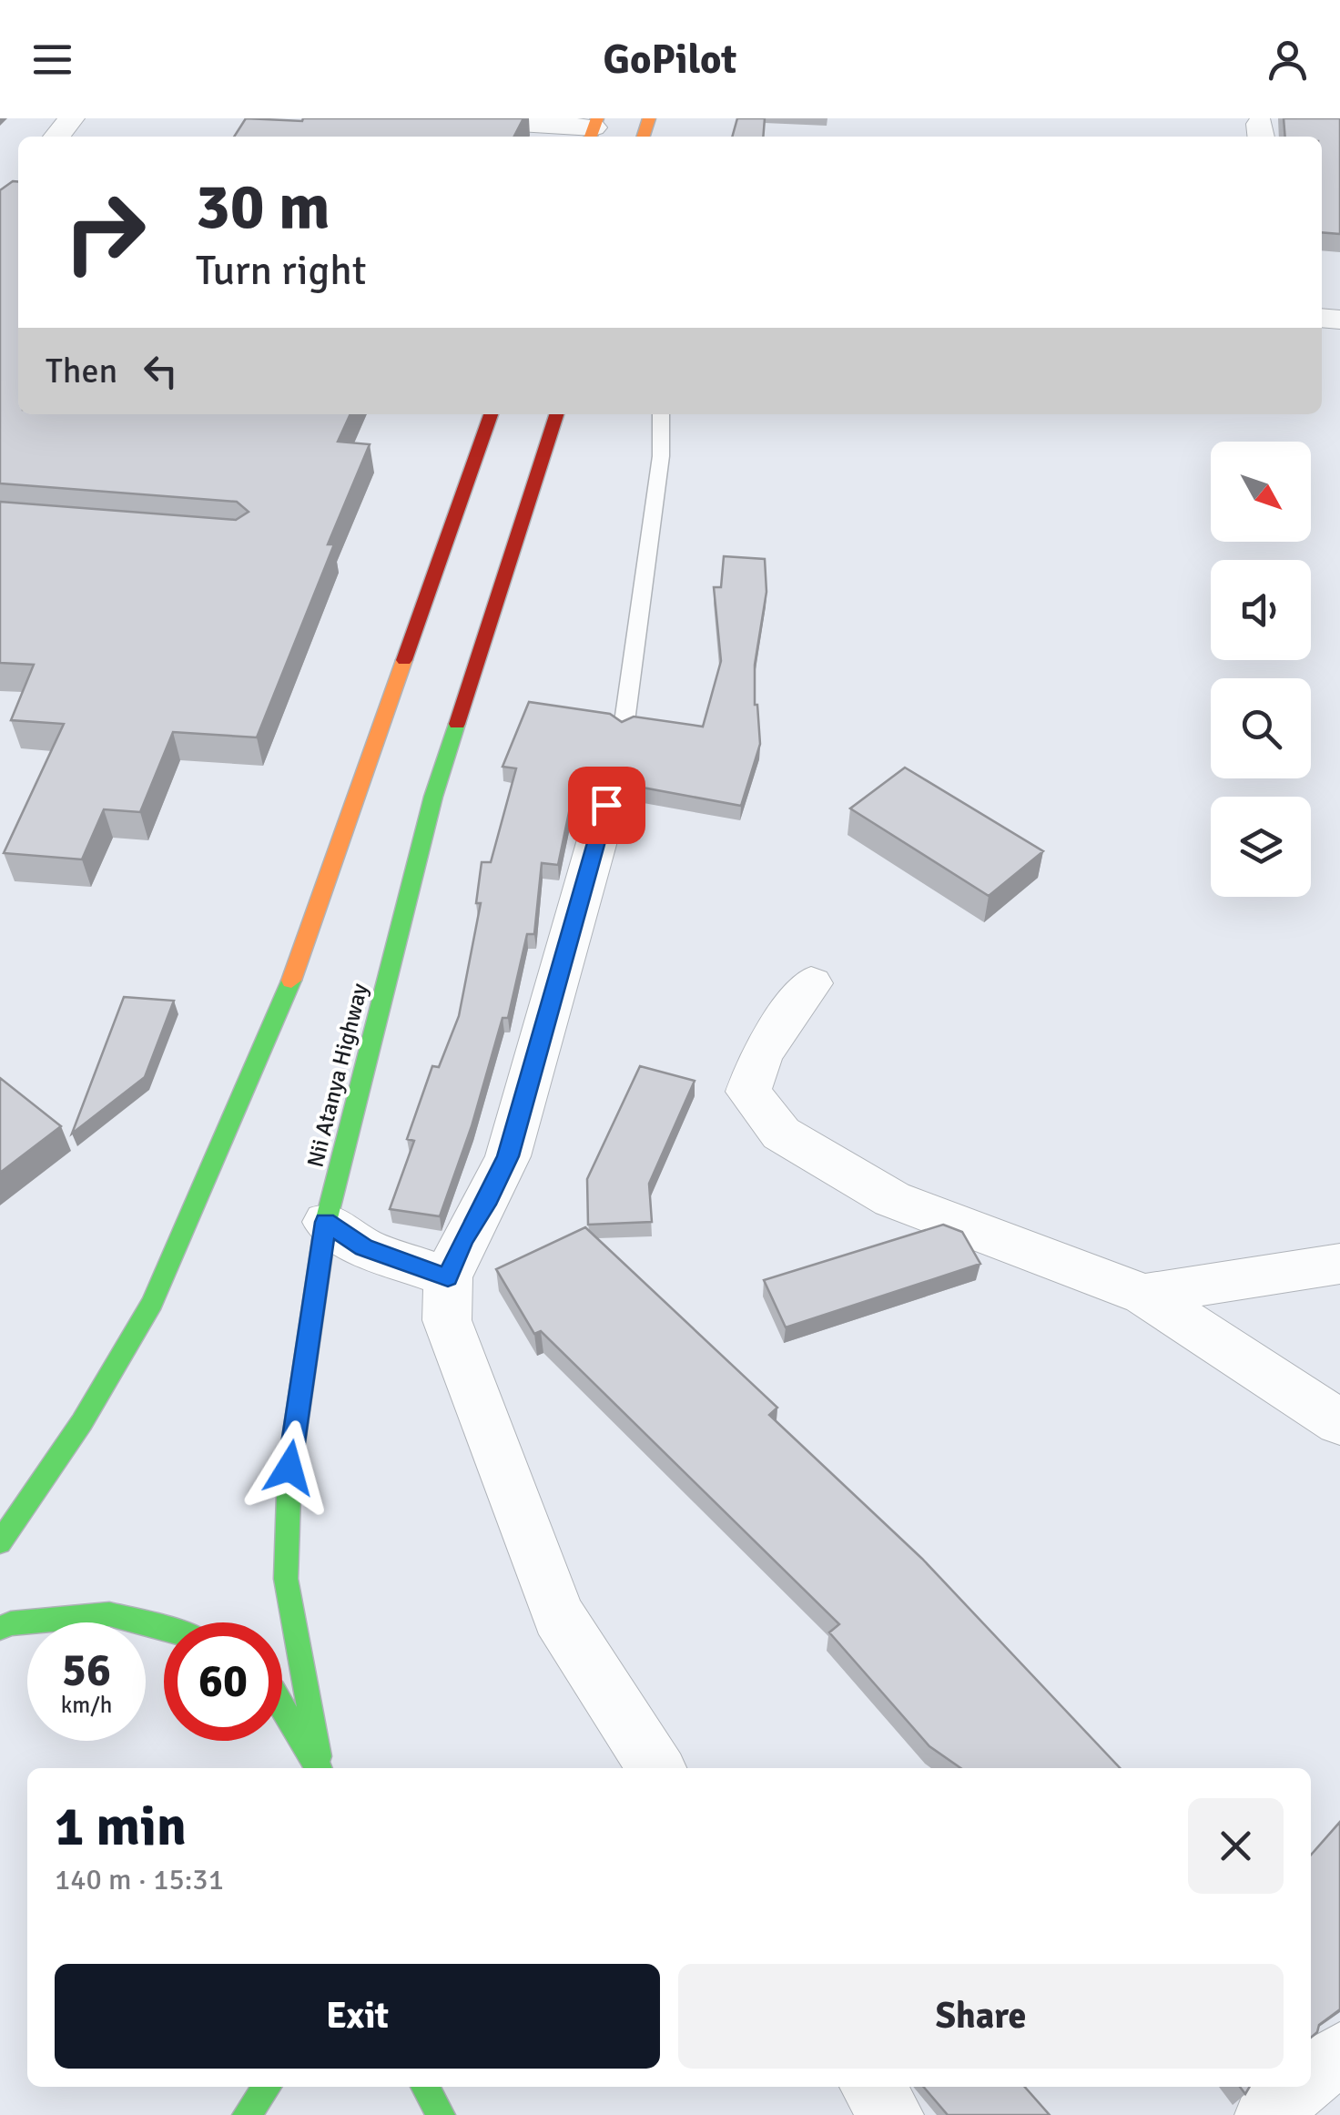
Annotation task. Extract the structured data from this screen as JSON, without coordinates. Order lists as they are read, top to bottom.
{
  "streets": {
    "main road": ["Nii Atanya Highway"]
  },
  "north": "bottom right",
  "page": {
    "header": "GoPilot",
    "turn": ["30 m", "Turn right"],
    "then": "Then",
    "speed": "56 km/h",
    "limit": "60",
    "heading": ["1 min", "140 m · 15:31"],
    "buttons": ["Exit", "Share"]
  }
}
